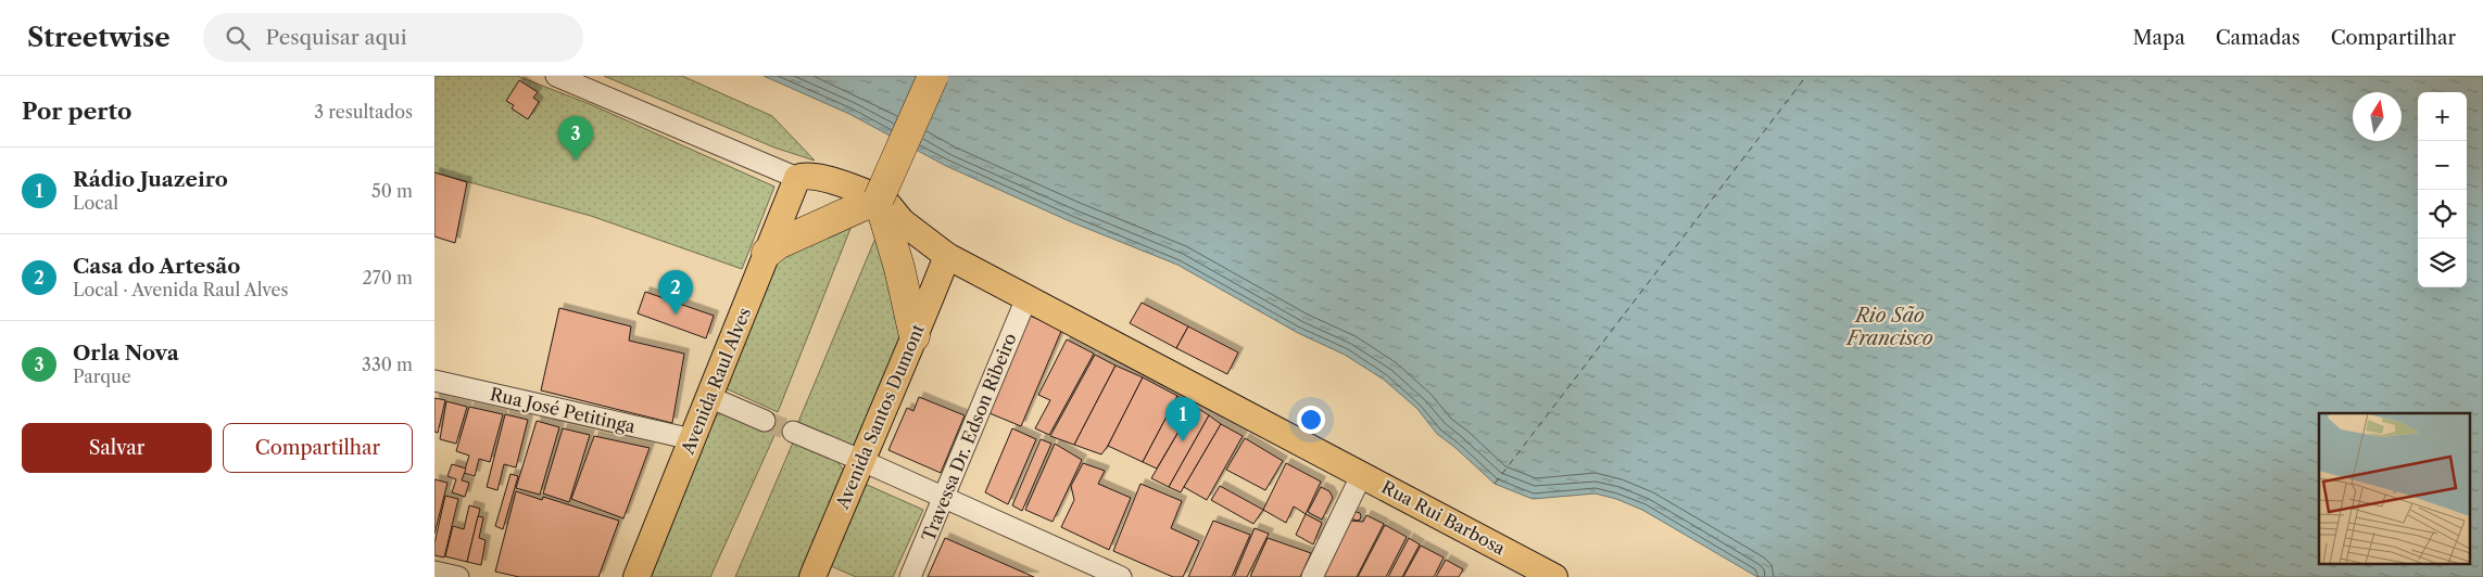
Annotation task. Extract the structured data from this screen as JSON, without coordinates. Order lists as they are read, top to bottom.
{
  "streets": {
    "main road": ["Avenida Raul Alves", "Avenida Santos Dumont", "Rua Rui Barbosa"],
    "street": ["Rua José Petitinga", "Travessa Dr. Edson Ribeiro"]
  },
  "crossings": [
    ["Avenida Raul Alves", "Rua José Petitinga"],
    ["Avenida Santos Dumont", "Rua Rui Barbosa"],
    ["Travessa Dr. Edson Ribeiro", "Rua Rui Barbosa"]
  ],
  "water": ["Rio São Francisco"],
  "north": "top",
  "page": {
    "header": "Streetwise",
    "search": "Pesquisar aqui",
    "nav": ["Mapa", "Camadas", "Compartilhar"],
    "heading": ["Por perto", "3 resultados"],
    "map_buttons": ["+", "−"],
    "pins": ["3", "2", "1"],
    "list": [
      {
        "mark": "1",
        "name": "Rádio Juazeiro",
        "note": "Local",
        "value": "50 m"
      },
      {
        "mark": "2",
        "name": "Casa do Artesão",
        "note": "Local · Avenida Raul Alves",
        "value": "270 m"
      },
      {
        "mark": "3",
        "name": "Orla Nova",
        "note": "Parque",
        "value": "330 m"
      }
    ],
    "buttons": ["Salvar", "Compartilhar"]
  }
}
